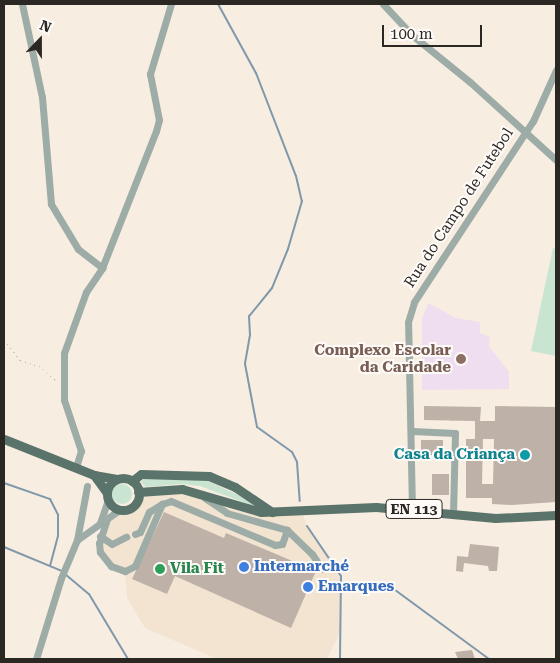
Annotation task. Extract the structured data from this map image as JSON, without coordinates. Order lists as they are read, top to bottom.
{
  "streets": {
    "main road": ["EN 113"],
    "street": ["Rua do Campo de Futebol"]
  },
  "crossings": [
    ["Rua do Campo de Futebol", "EN 113"]
  ],
  "places": [
    "Complexo Escolar da Caridade",
    "Casa da Criança",
    "Intermarché",
    "Vila Fit",
    "Emarques"
  ],
  "scale_bar": "100 m",
  "north": "top"
}
